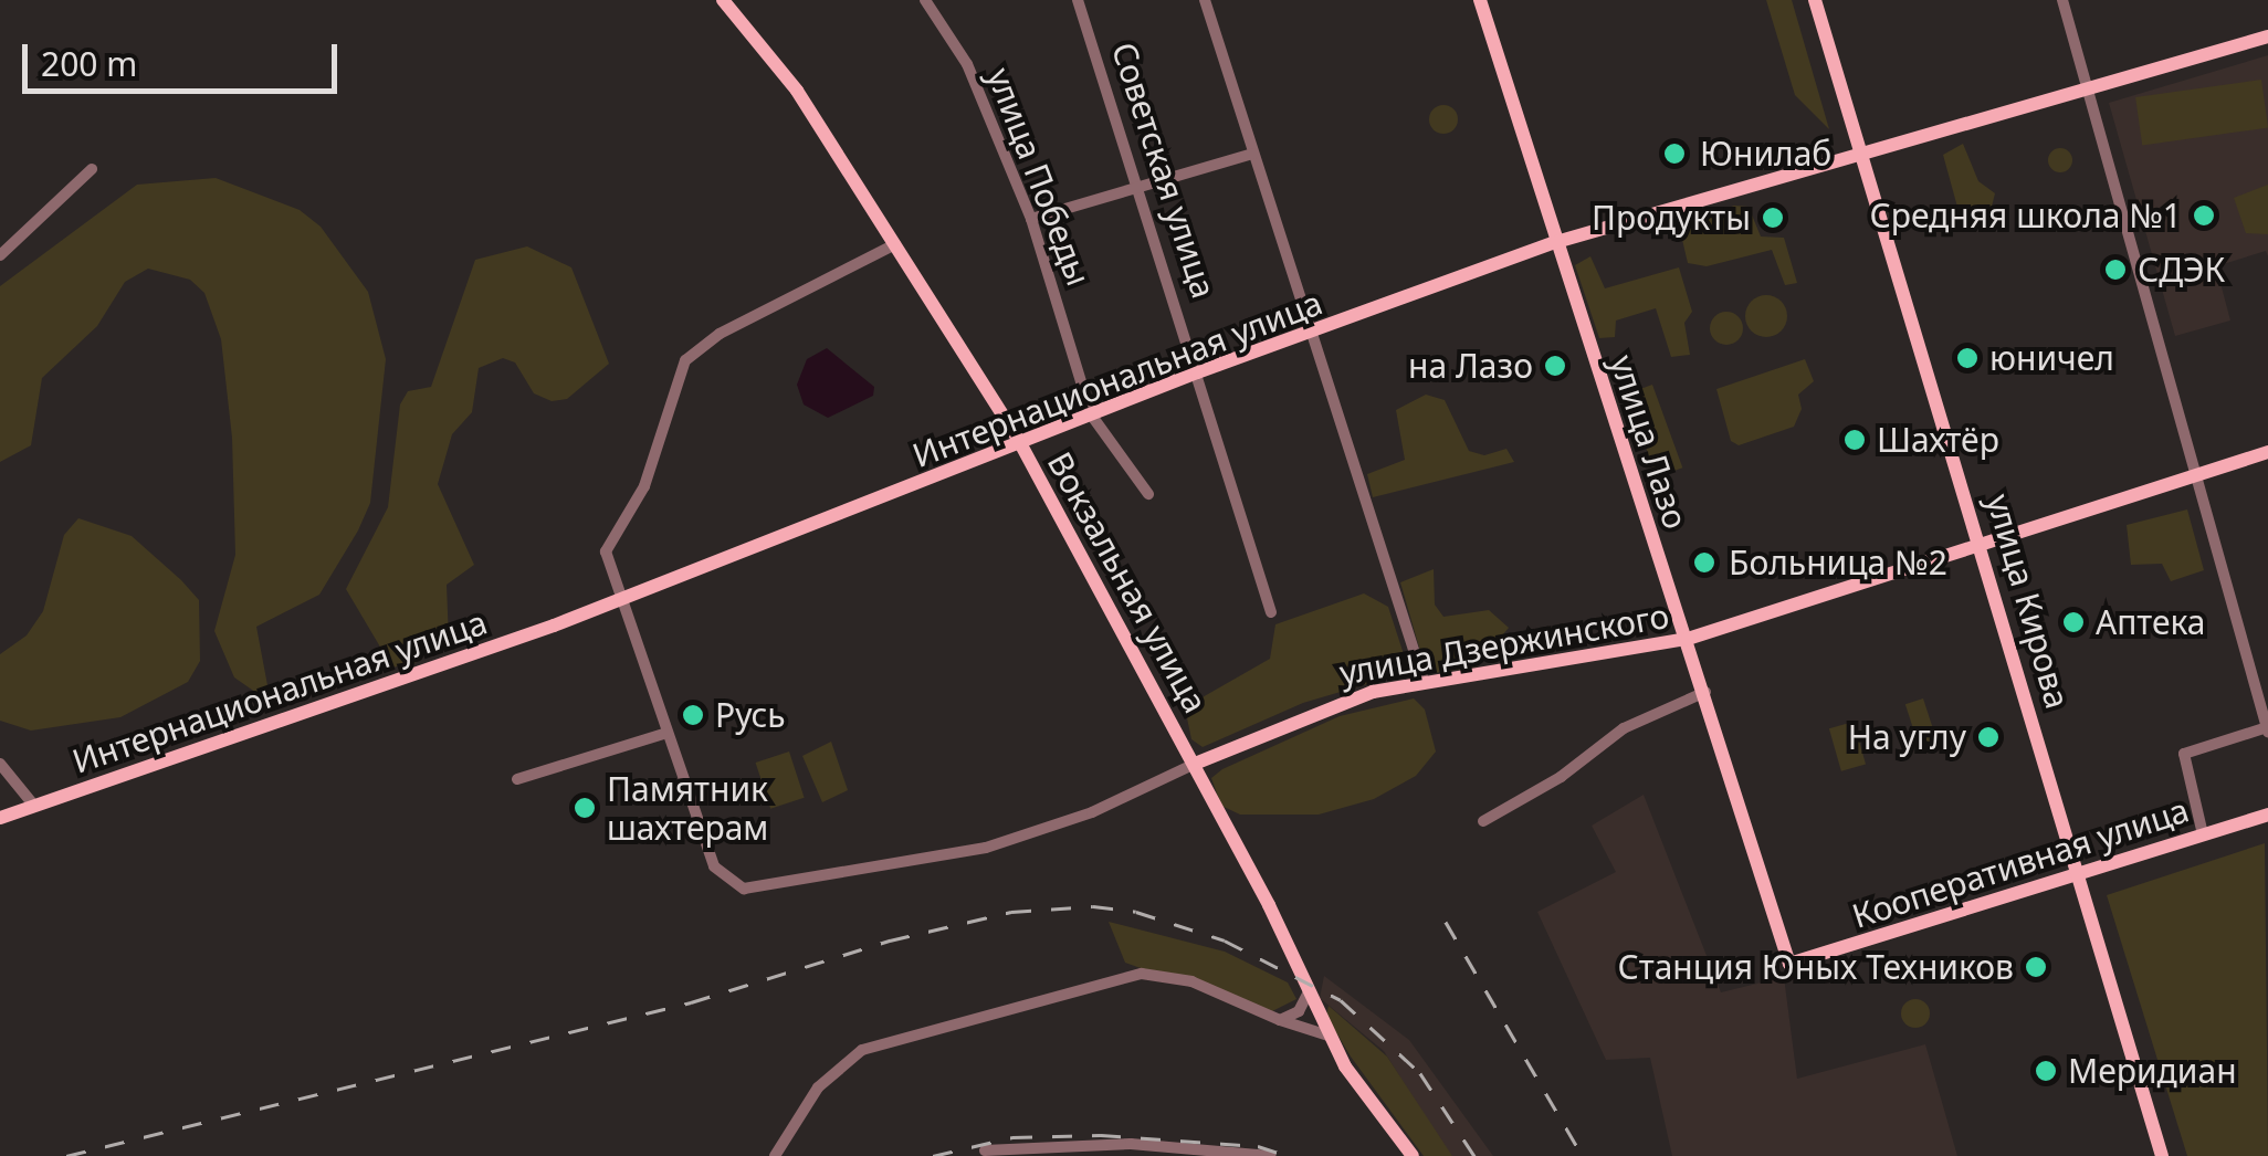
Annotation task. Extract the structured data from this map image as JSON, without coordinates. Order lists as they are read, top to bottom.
{
  "streets": {
    "main road": [
      "Интернациональная улица",
      "улица Лазо",
      "Вокзальная улица",
      "улица Кирова",
      "улица Дзержинского",
      "Кооперативная улица"
    ],
    "street": ["Советская улица", "улица Победы"]
  },
  "crossings": [
    ["Советская улица", "Интернациональная улица"],
    ["улица Победы", "Интернациональная улица"],
    ["Интернациональная улица", "улица Лазо"],
    ["Интернациональная улица", "Вокзальная улица"],
    ["Интернациональная улица", "улица Кирова"],
    ["Интернациональная улица", "улица Дзержинского"],
    ["улица Лазо", "улица Дзержинского"],
    ["улица Лазо", "Кооперативная улица"],
    ["Вокзальная улица", "улица Дзержинского"],
    ["улица Кирова", "улица Дзержинского"],
    ["улица Кирова", "Кооперативная улица"]
  ],
  "places": [
    "Юнилаб",
    "Средняя школа №1",
    "Продукты",
    "СДЭК",
    "юничел",
    "на Лазо",
    "Шахтёр",
    "Больница №2",
    "Аптека",
    "Русь",
    "На углу",
    "Памятник шахтерам",
    "Станция Юных Техников",
    "Меридиан"
  ],
  "scale_bar": "200 m"
}
